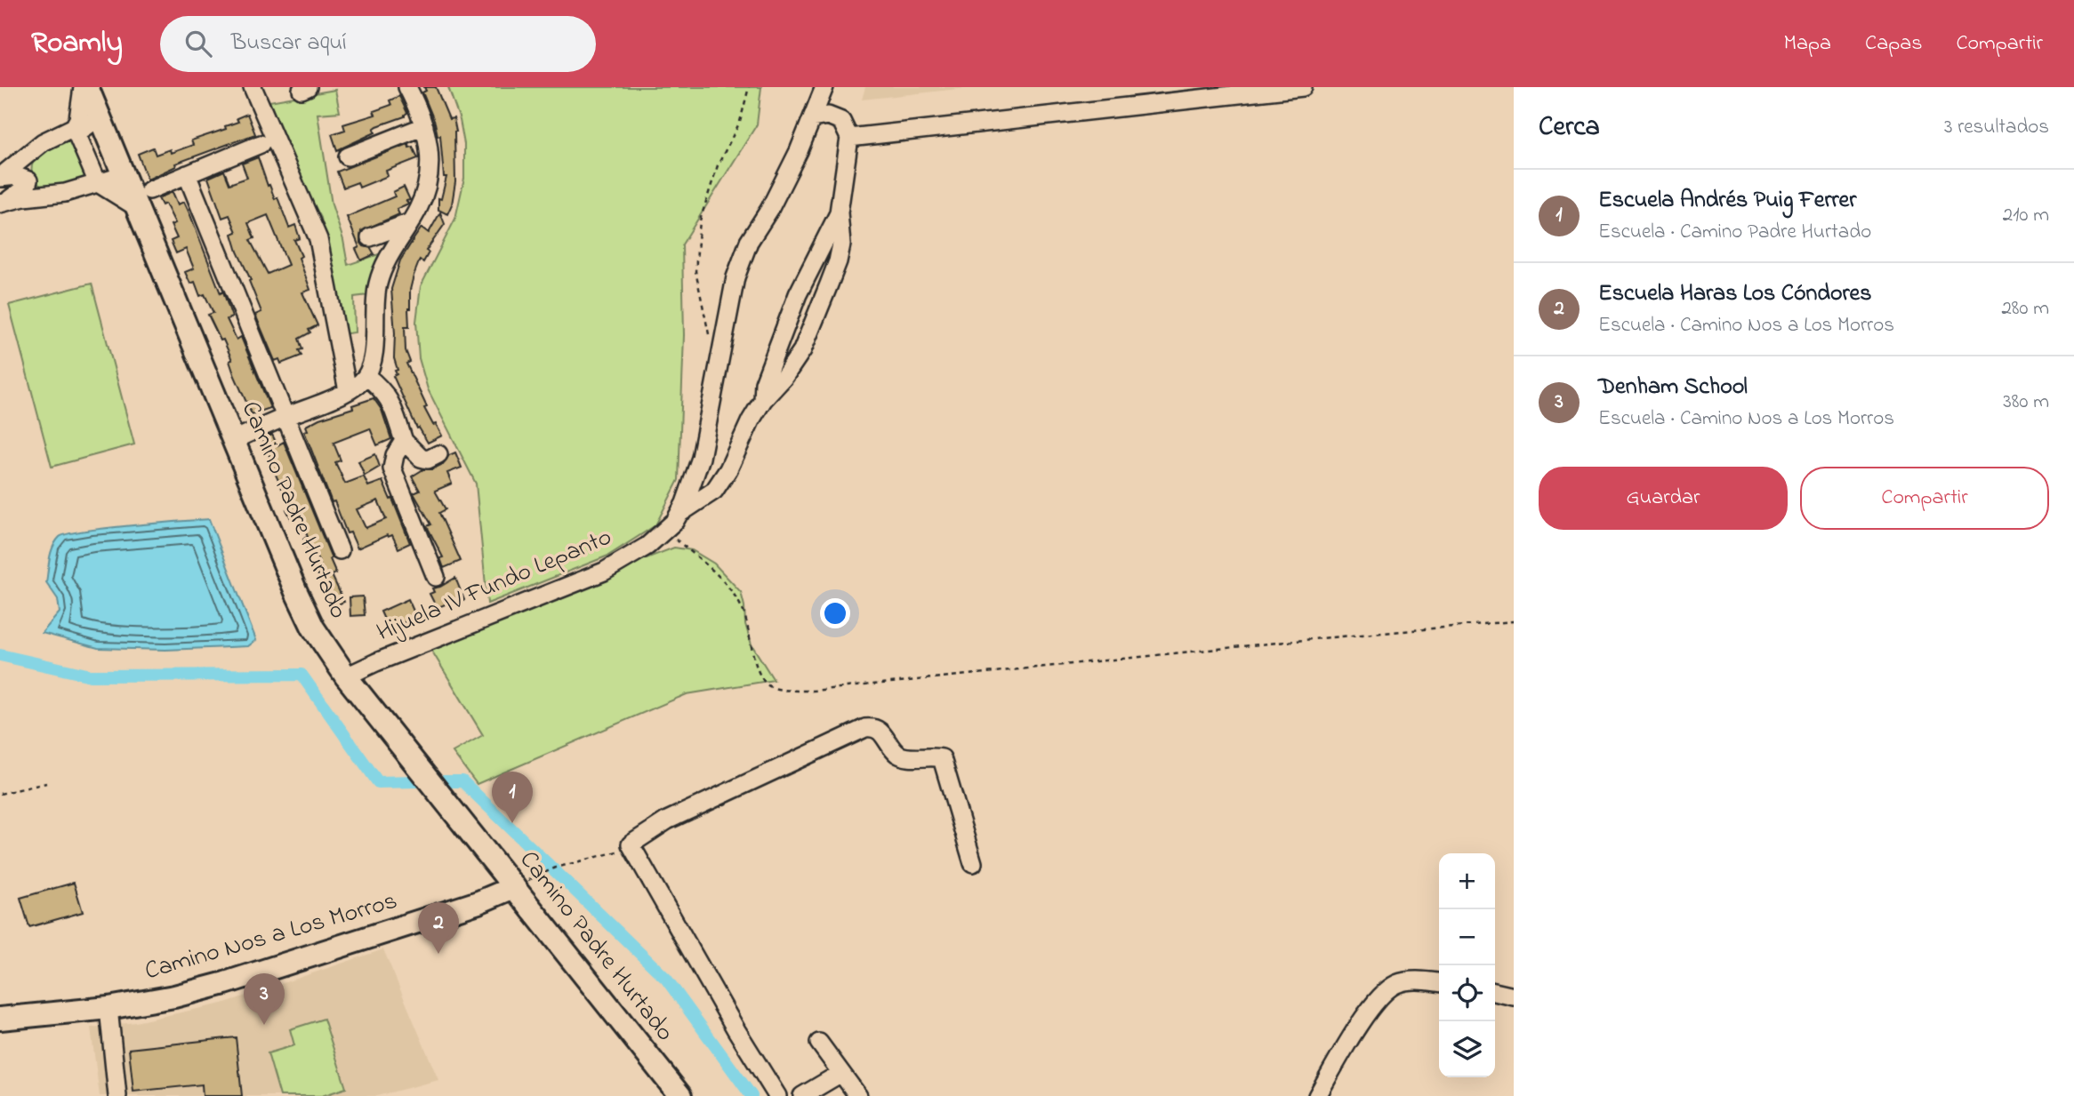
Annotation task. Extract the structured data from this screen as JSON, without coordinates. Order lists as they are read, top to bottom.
{
  "streets": {
    "main road": ["Camino Padre Hurtado", "Camino Nos a Los Morros"],
    "street": ["Hijuela IV Fundo Lepanto"]
  },
  "crossings": [
    ["Camino Padre Hurtado", "Hijuela IV Fundo Lepanto"],
    ["Camino Padre Hurtado", "Camino Nos a Los Morros"]
  ],
  "page": {
    "header": "Roamly",
    "search": "Buscar aquí",
    "nav": ["Mapa", "Capas", "Compartir"],
    "heading": ["Cerca", "3 resultados"],
    "list": [
      {
        "mark": "1",
        "name": "Escuela Andrés Puig Ferrer",
        "note": "Escuela · Camino Padre Hurtado",
        "value": "210 m"
      },
      {
        "mark": "2",
        "name": "Escuela Haras Los Cóndores",
        "note": "Escuela · Camino Nos a Los Morros",
        "value": "280 m"
      },
      {
        "mark": "3",
        "name": "Denham School",
        "note": "Escuela · Camino Nos a Los Morros",
        "value": "380 m"
      }
    ],
    "buttons": ["Guardar", "Compartir"],
    "pins": ["1", "2", "3"],
    "map_buttons": ["+", "−"]
  }
}
